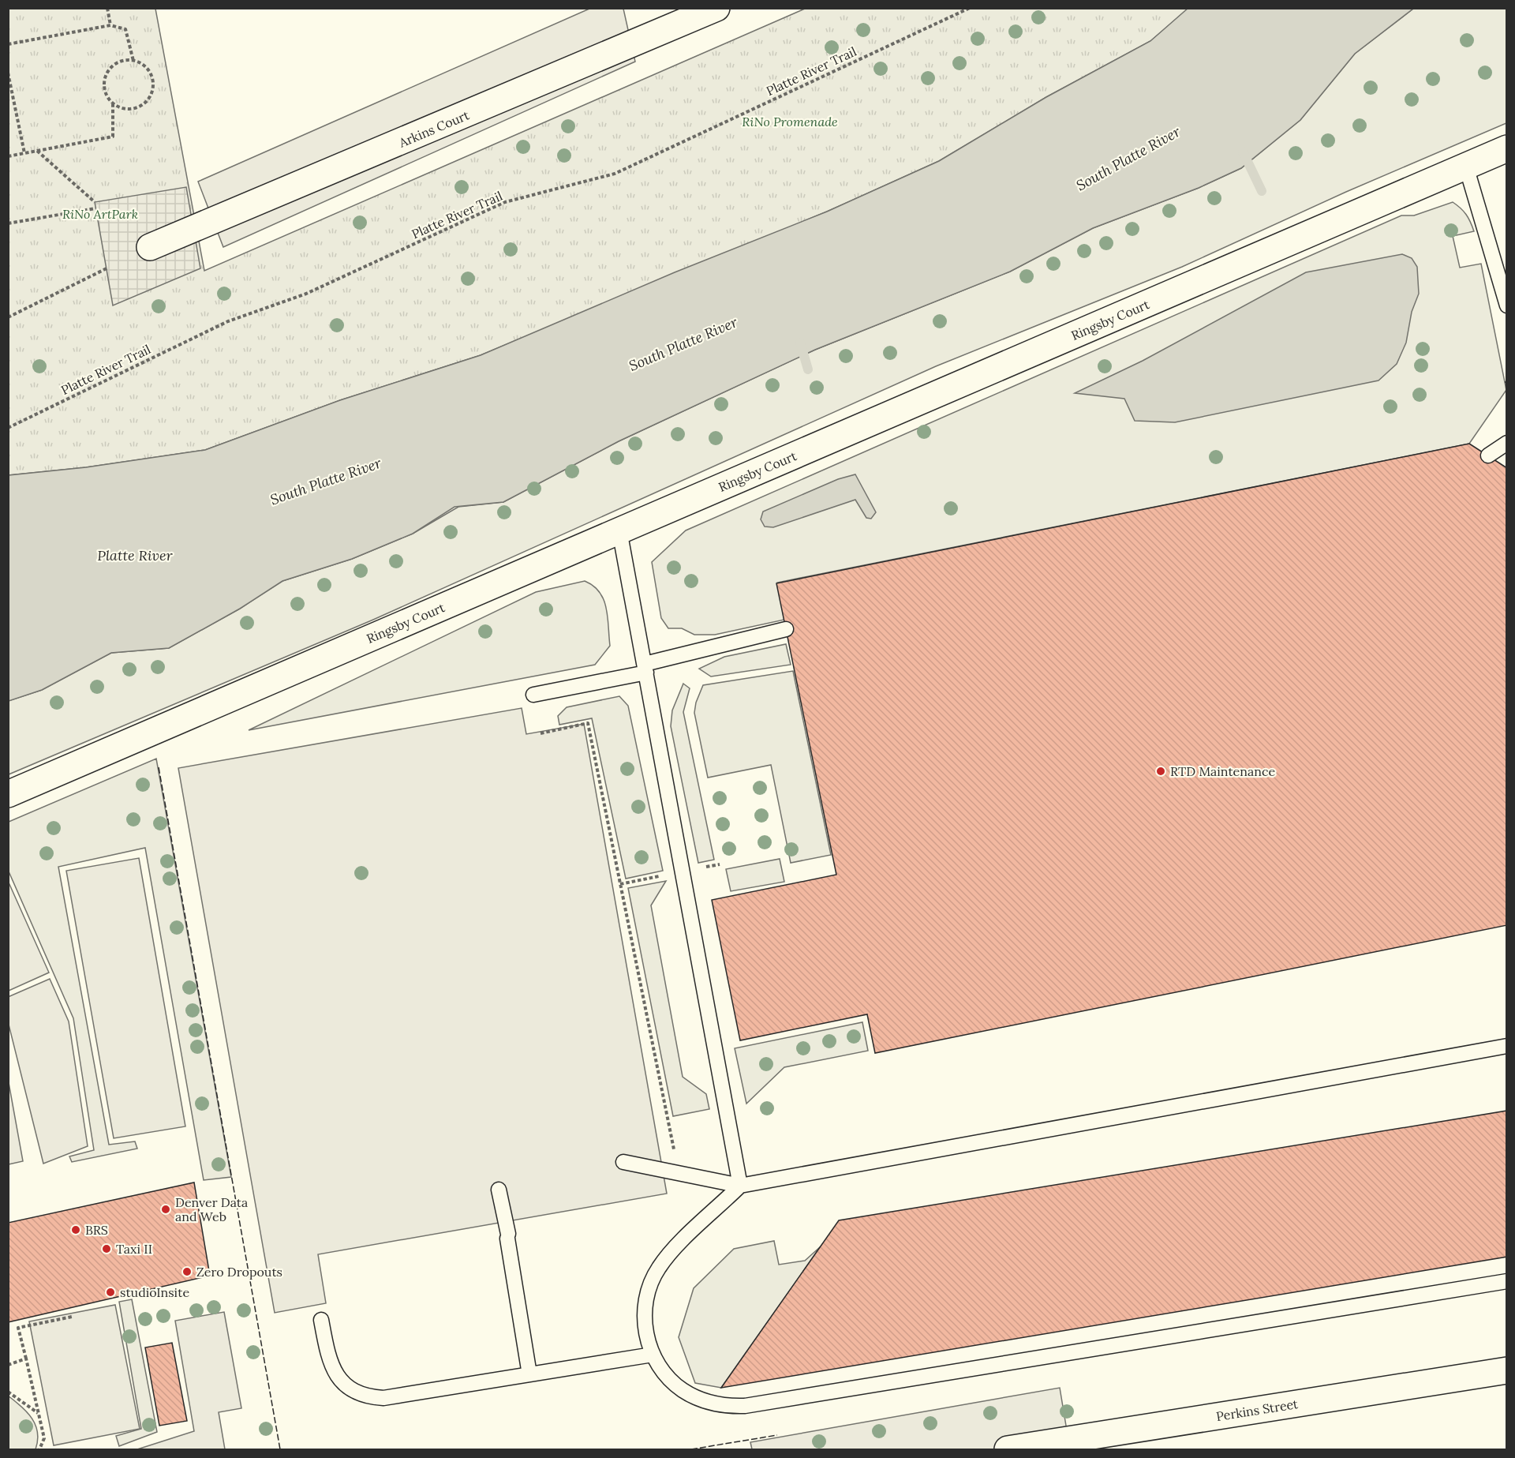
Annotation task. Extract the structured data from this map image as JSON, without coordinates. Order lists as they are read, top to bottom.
{
  "streets": {
    "street": ["Arkins Court", "Ringsby Court", "Perkins Street"],
    "path": ["Platte River Trail"]
  },
  "water": ["South Platte River", "Platte River"],
  "parks": ["RiNo Promenade", "RiNo ArtPark"],
  "places": [
    "RTD Maintenance",
    "Denver Data and Web",
    "BRS",
    "Taxi II",
    "Zero Dropouts",
    "studioInsite"
  ]
}
